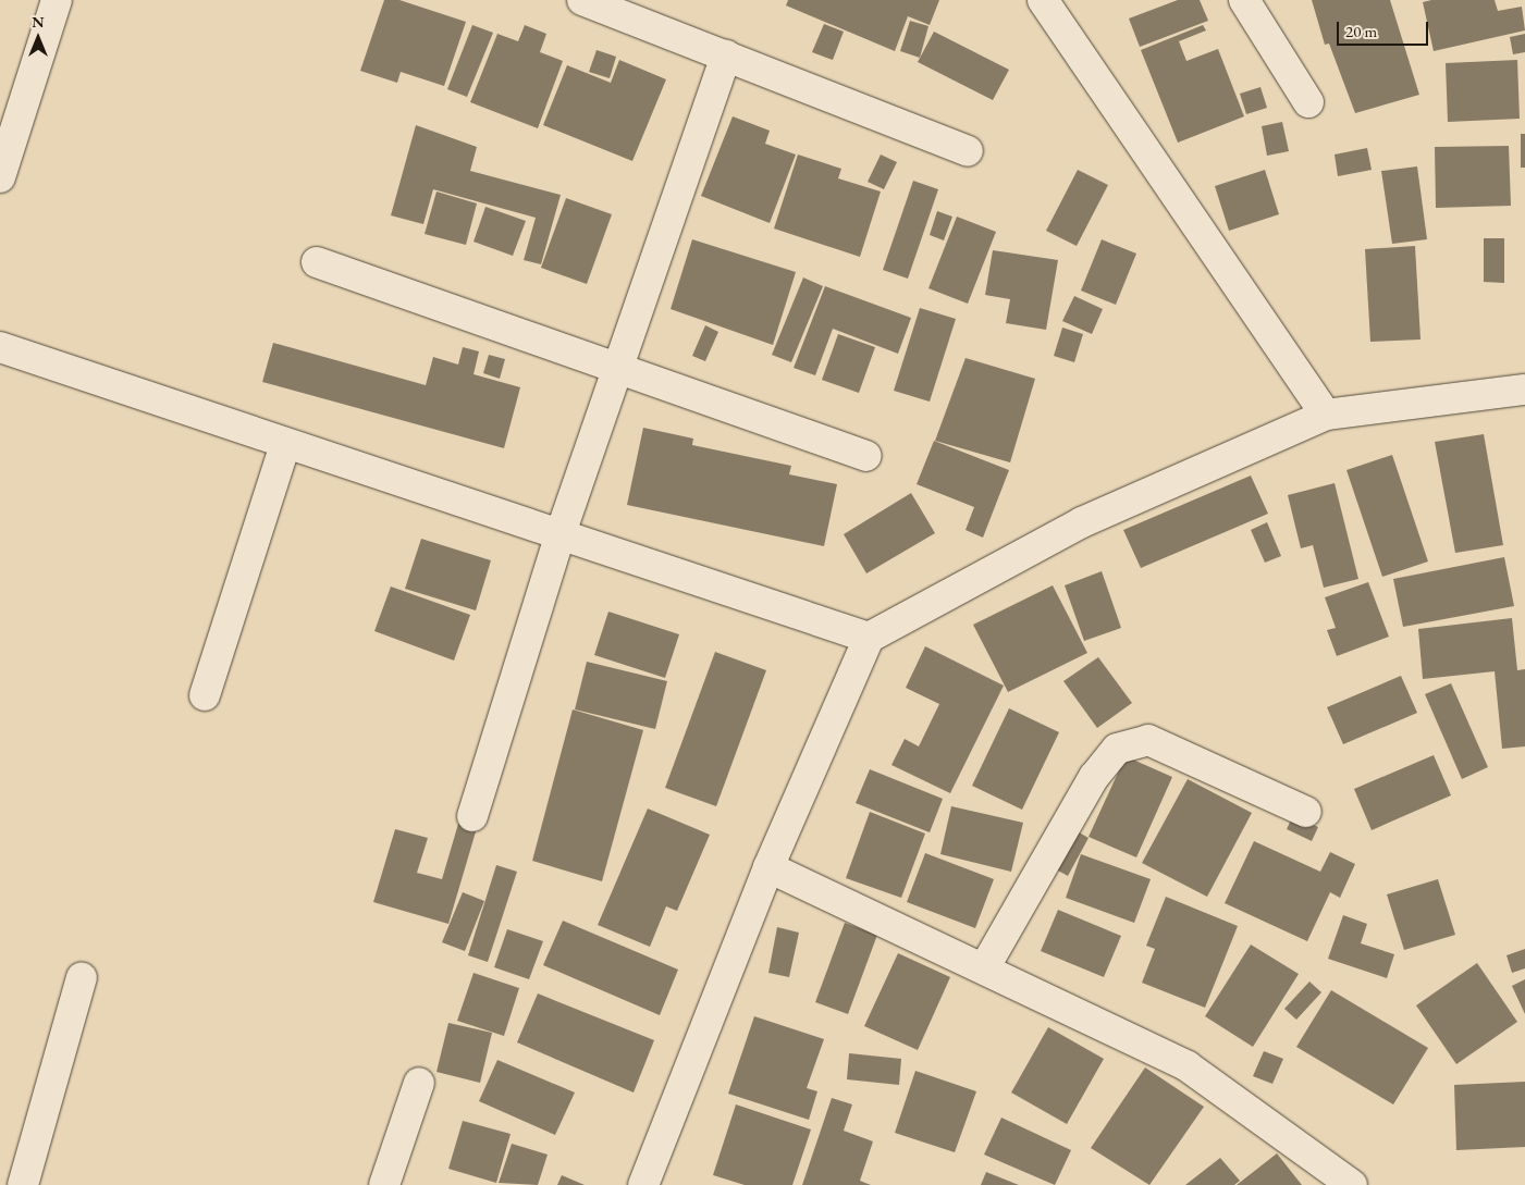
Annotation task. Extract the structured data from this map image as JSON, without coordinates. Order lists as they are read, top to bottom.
{
  "scale_bar": "20 m",
  "north": "top"
}
